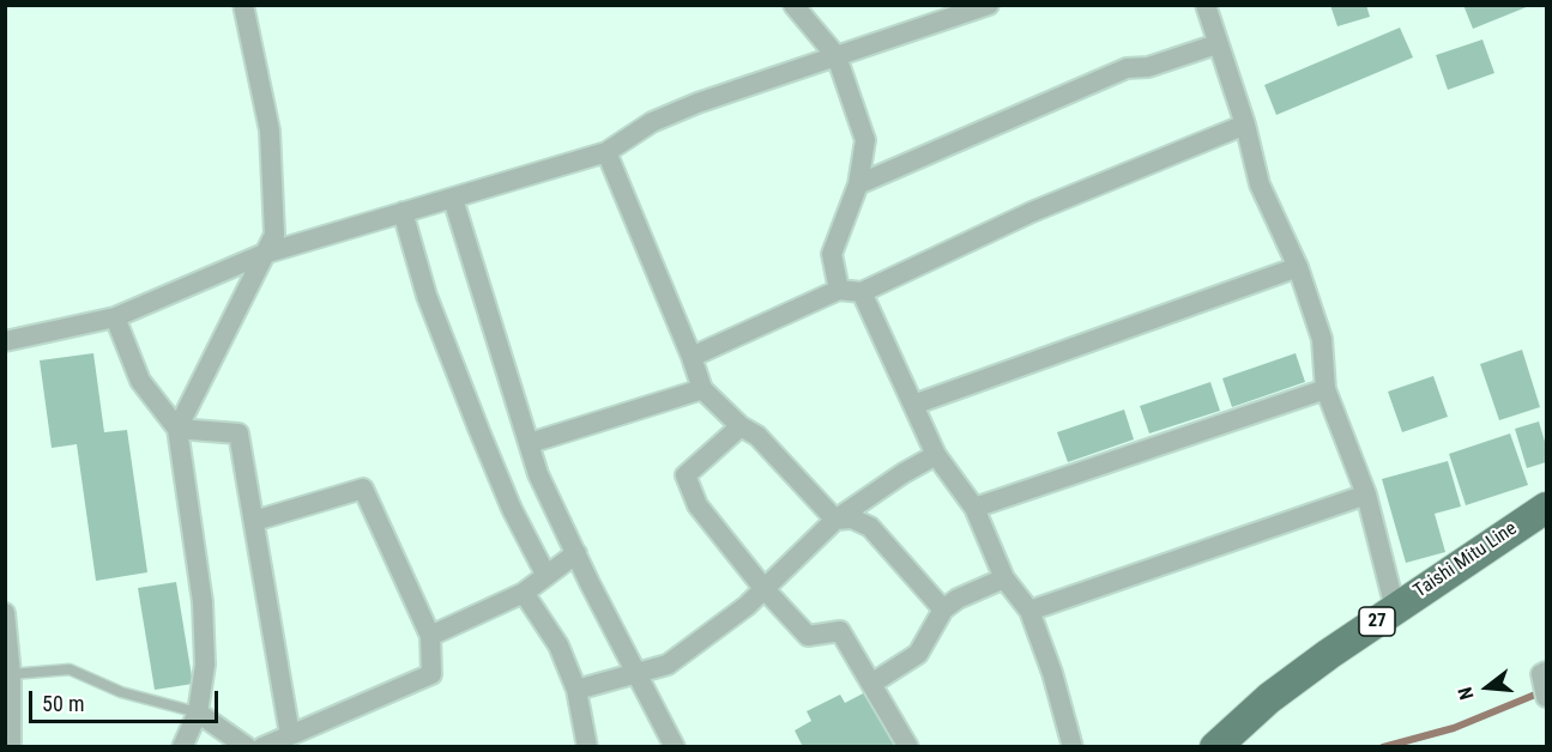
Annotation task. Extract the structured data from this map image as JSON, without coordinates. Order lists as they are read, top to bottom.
{
  "streets": {
    "main road": ["Taishi Mitu Line", "27"]
  },
  "scale_bar": "50 m",
  "north": "left"
}
